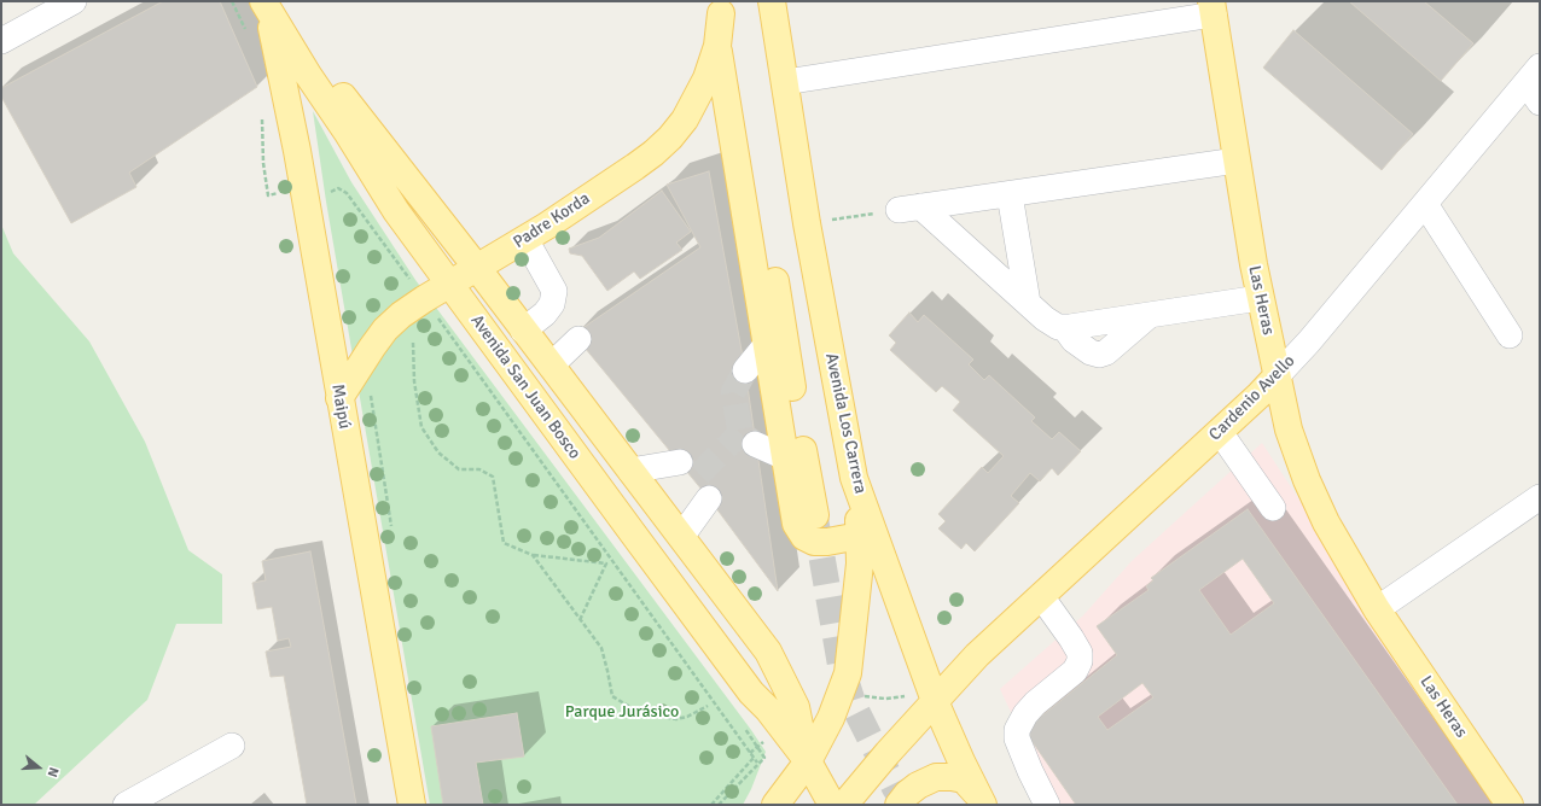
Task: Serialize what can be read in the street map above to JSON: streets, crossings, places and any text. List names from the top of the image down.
{
  "streets": {
    "main road": [
      "Padre Korda",
      "Las Heras",
      "Avenida San Juan Bosco",
      "Cardenio Avello",
      "Maipú",
      "Avenida Los Carrera"
    ]
  },
  "crossings": [
    ["Padre Korda", "Avenida San Juan Bosco"],
    ["Padre Korda", "Maipú"],
    ["Las Heras", "Cardenio Avello"],
    ["Avenida San Juan Bosco", "Maipú"],
    ["Cardenio Avello", "Avenida Los Carrera"]
  ],
  "parks": ["Parque Jurásico"],
  "north": "right"
}
